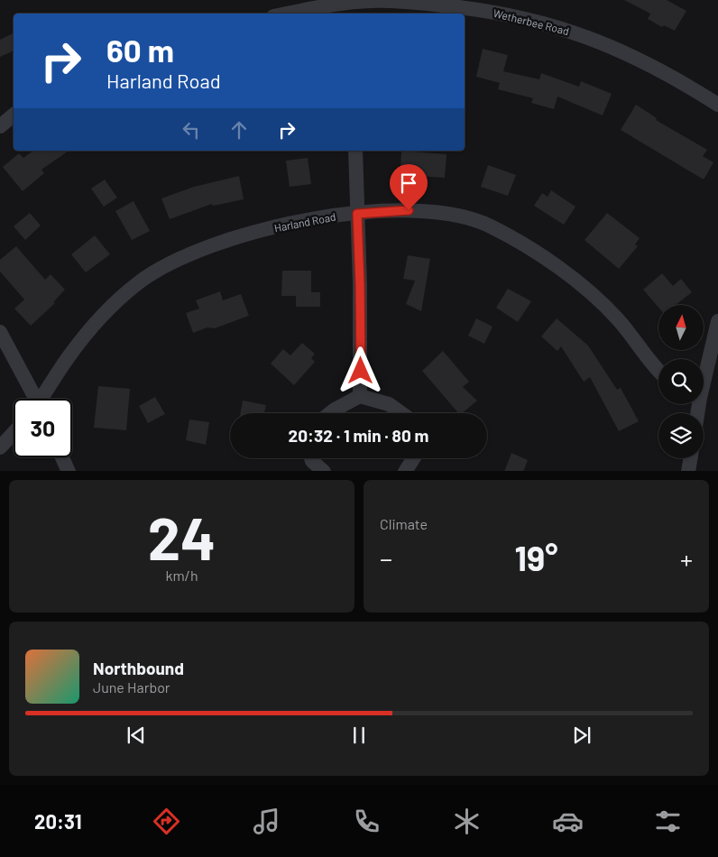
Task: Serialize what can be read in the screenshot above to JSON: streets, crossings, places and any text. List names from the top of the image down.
{
  "streets": {
    "street": ["Wetherbee Road", "Harland Road"]
  },
  "north": "top",
  "page": {
    "turn": ["60 m", "Harland Road"],
    "limit": "30",
    "trip": "20:32 · 1 min · 80 m",
    "tile": [
      ["24", "km/h"],
      "Climate"
    ],
    "heat": ["−", "19°", "+"],
    "song": ["Northbound", "June Harbor"],
    "tabs": "20:31"
  }
}
